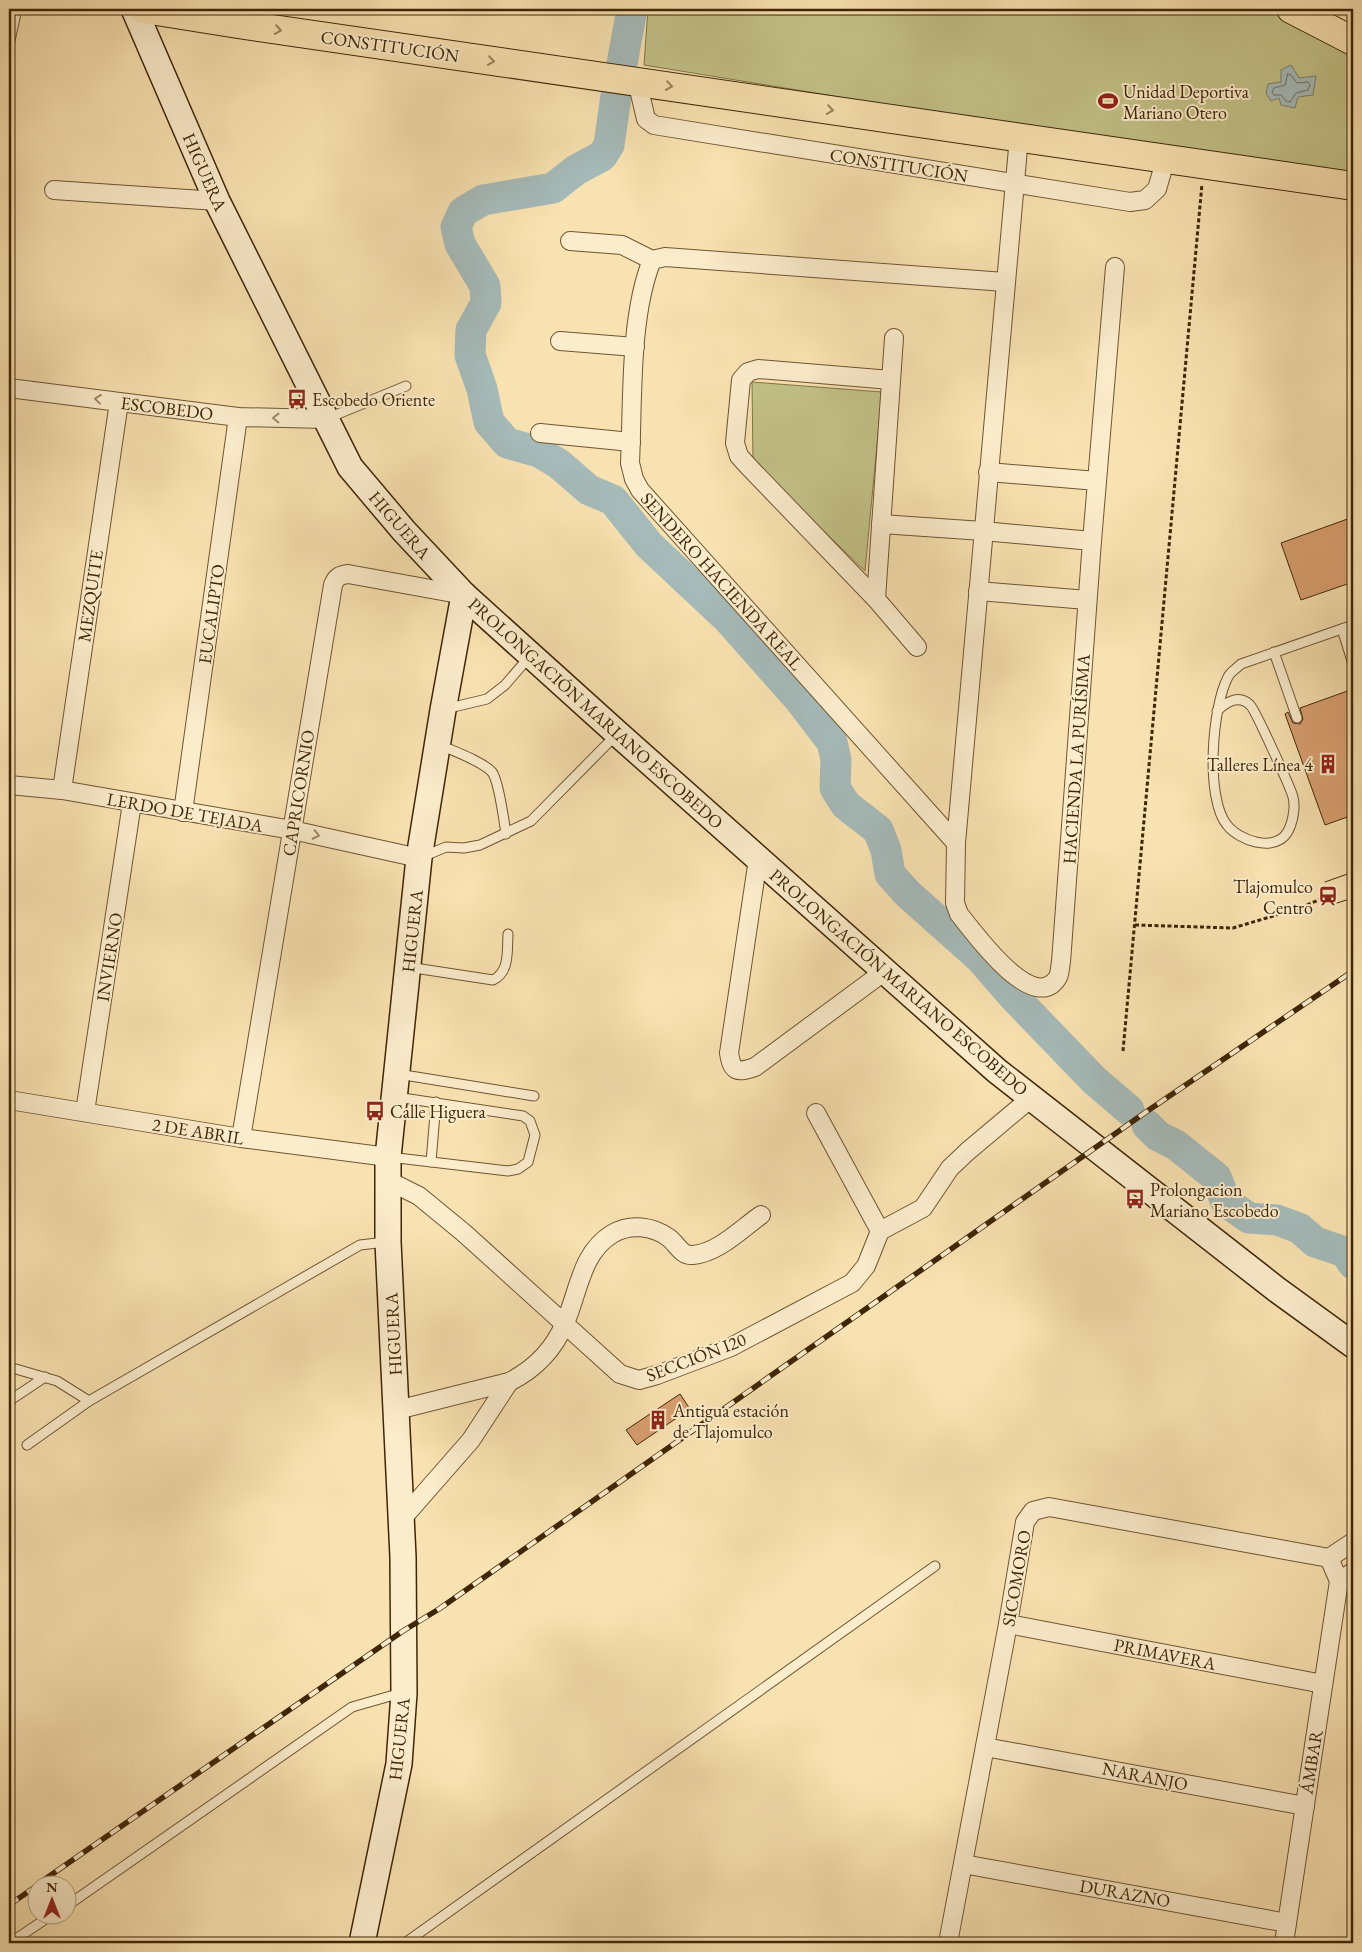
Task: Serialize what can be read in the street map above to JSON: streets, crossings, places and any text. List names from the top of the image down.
{
  "streets": {
    "main road": ["CONSTITUCIÓN", "HIGUERA", "PROLONGACIÓN MARIANO ESCOBEDO"],
    "street": [
      "ESCOBEDO",
      "SENDERO HACIENDA REAL",
      "MEZQUITE",
      "EUCALIPTO",
      "HACIENDA LA PURÍSIMA",
      "CAPRICORNIO",
      "LERDO DE TEJADA",
      "INVIERNO",
      "2 DE ABRIL",
      "SECCIÓN I20",
      "SICOMORO",
      "PRIMAVERA",
      "ÁMBAR",
      "NARANJO",
      "DURAZNO"
    ]
  },
  "crossings": [
    ["HIGUERA", "ESCOBEDO"],
    ["HIGUERA", "PROLONGACIÓN MARIANO ESCOBEDO"],
    ["HIGUERA", "CAPRICORNIO"],
    ["HIGUERA", "LERDO DE TEJADA"],
    ["HIGUERA", "2 DE ABRIL"],
    ["HIGUERA", "SECCIÓN I20"],
    ["ESCOBEDO", "MEZQUITE"],
    ["ESCOBEDO", "EUCALIPTO"],
    ["SENDERO HACIENDA REAL", "HACIENDA LA PURÍSIMA"],
    ["MEZQUITE", "LERDO DE TEJADA"],
    ["EUCALIPTO", "LERDO DE TEJADA"],
    ["PROLONGACIÓN MARIANO ESCOBEDO", "CAPRICORNIO"],
    ["CAPRICORNIO", "LERDO DE TEJADA"],
    ["CAPRICORNIO", "2 DE ABRIL"],
    ["LERDO DE TEJADA", "INVIERNO"],
    ["INVIERNO", "2 DE ABRIL"],
    ["2 DE ABRIL", "SECCIÓN I20"],
    ["SICOMORO", "PRIMAVERA"],
    ["SICOMORO", "ÁMBAR"],
    ["SICOMORO", "NARANJO"],
    ["SICOMORO", "DURAZNO"],
    ["PRIMAVERA", "ÁMBAR"],
    ["ÁMBAR", "NARANJO"],
    ["ÁMBAR", "DURAZNO"]
  ],
  "one_way": ["CONSTITUCIÓN", "ESCOBEDO"],
  "places": {
    "sports": ["Unidad Deportiva Mariano Otero"],
    "bus stop": ["Escobedo Oriente", "Calle Higuera", "Prolongacion Mariano Escobedo"],
    "building": ["Talleres Línea 4", "Antigua estación de Tlajomulco"],
    "station": ["Tlajomulco Centro"]
  },
  "north": "top"
}
